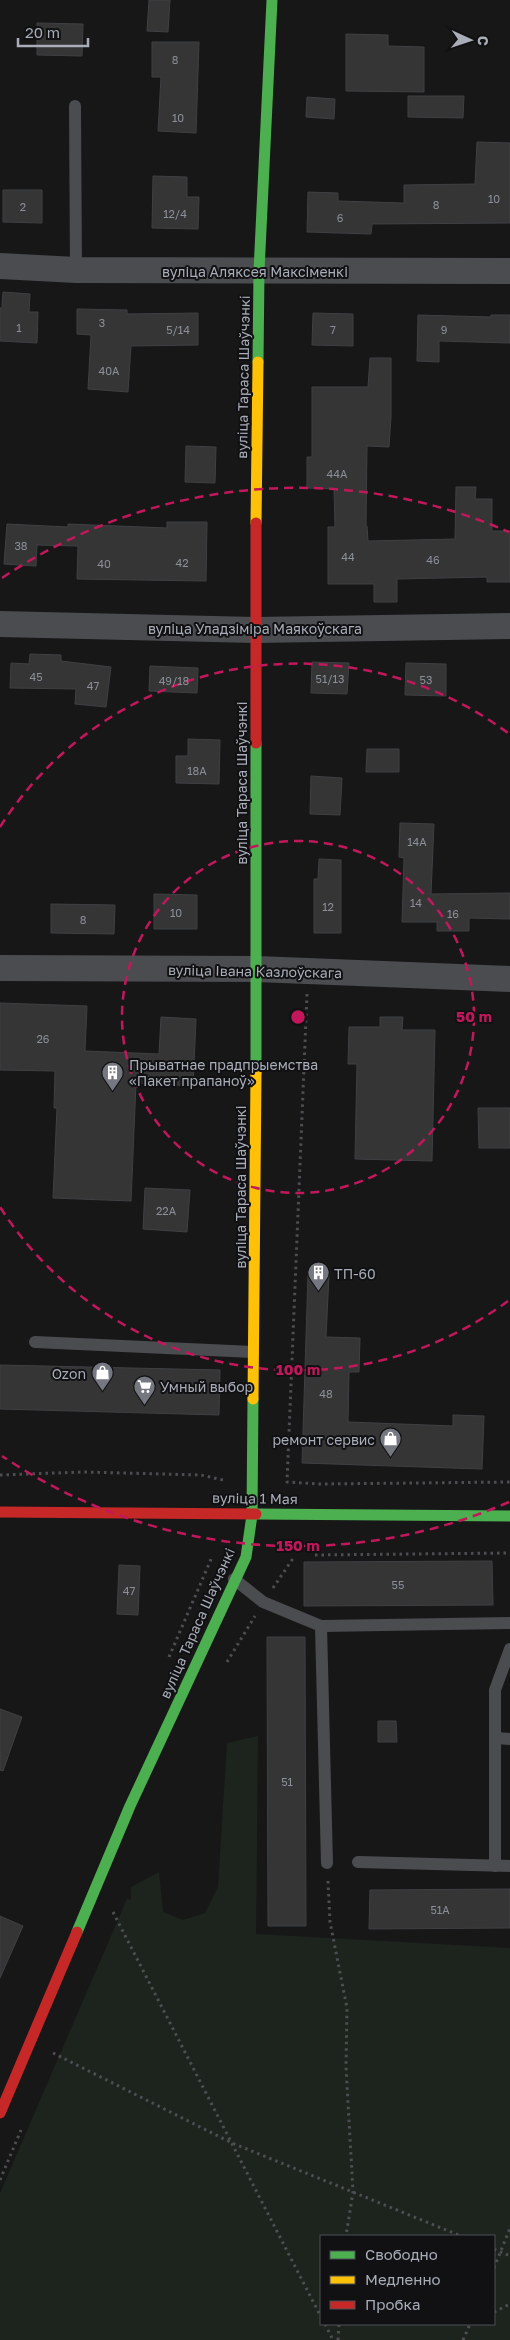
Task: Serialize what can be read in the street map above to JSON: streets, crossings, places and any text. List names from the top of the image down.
{
  "streets": {
    "street": [
      "вуліца Аляксея Максіменкі",
      "вуліца Тараса Шаўчэнкі",
      "вуліца Уладзіміра Маякоўскага",
      "вуліца Івана Казлоўскага",
      "вуліца 1 Мая"
    ]
  },
  "crossings": [
    ["вуліца Аляксея Максіменкі", "вуліца Тараса Шаўчэнкі"],
    ["вуліца Тараса Шаўчэнкі", "вуліца Уладзіміра Маякоўскага"],
    ["вуліца Тараса Шаўчэнкі", "вуліца Івана Казлоўскага"],
    ["вуліца Тараса Шаўчэнкі", "вуліца 1 Мая"]
  ],
  "places": {
    "building": ["Прыватнае прадпрыемства «Пакет прапаноў»", "ТП-60"],
    "shop": ["Ozon", "ремонт сервис"],
    "supermarket": ["Умный выбор"]
  },
  "house_numbers": [
    "8",
    "10",
    "10",
    "8",
    "2",
    "12/4",
    "6",
    "3",
    "1",
    "5/14",
    "7",
    "9",
    "40А",
    "44А",
    "38",
    "44",
    "46",
    "42",
    "40",
    "45",
    "51/13",
    "53",
    "49/18",
    "47",
    "18А",
    "14А",
    "14",
    "12",
    "10",
    "16",
    "8",
    "26",
    "22А",
    "48",
    "55",
    "47",
    "51",
    "51А"
  ],
  "legend": ["Свободно", "Медленно", "Пробка"],
  "scale_bar": "20 m",
  "north": "right",
  "rings": ["50 m", "100 m", "150 m"]
}
